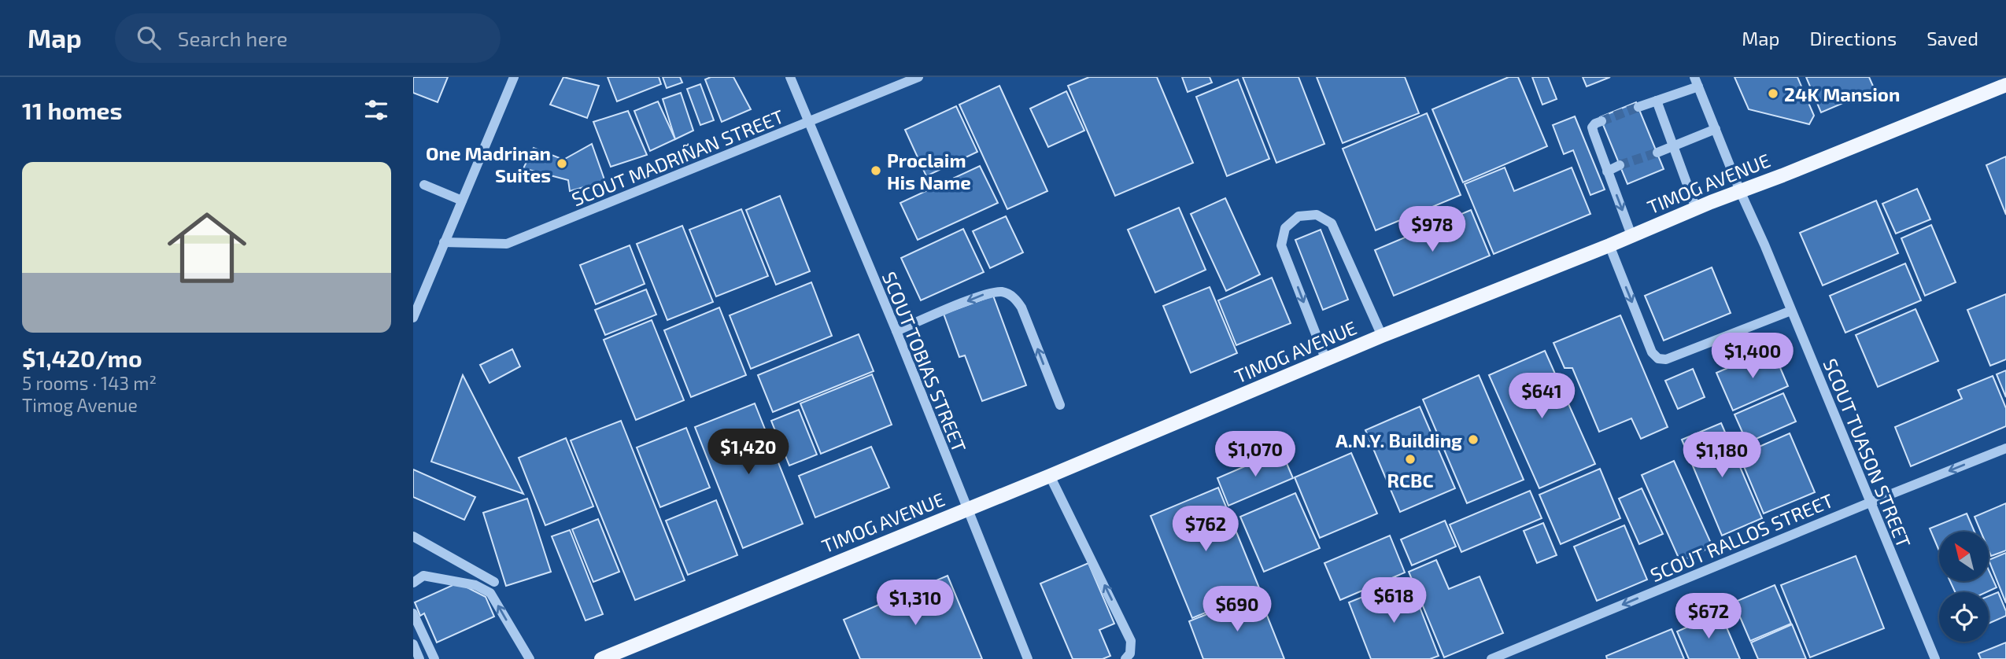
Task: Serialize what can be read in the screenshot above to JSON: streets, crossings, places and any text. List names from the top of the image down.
{
  "streets": {
    "main road": ["TIMOG AVENUE"],
    "street": [
      "SCOUT MADRIÑAN STREET",
      "SCOUT TOBIAS STREET",
      "SCOUT TUASON STREET",
      "SCOUT RALLOS STREET"
    ]
  },
  "crossings": [
    ["SCOUT MADRIÑAN STREET", "SCOUT TOBIAS STREET"],
    ["TIMOG AVENUE", "SCOUT TOBIAS STREET"],
    ["TIMOG AVENUE", "SCOUT TUASON STREET"],
    ["SCOUT TUASON STREET", "SCOUT RALLOS STREET"]
  ],
  "one_way": ["SCOUT RALLOS STREET"],
  "places": [
    "24K Mansion",
    "One Madrinan Suites",
    "Proclaim His Name",
    "A.N.Y. Building",
    "RCBC"
  ],
  "north": "top left",
  "page": {
    "header": "Map",
    "search": "Search here",
    "nav": ["Map", "Directions", "Saved"],
    "heading": "11 homes",
    "list": [
      {
        "name": "$1,420/mo",
        "note": "5 rooms · 143 m² · Timog Avenue"
      }
    ],
    "price": [
      "$978",
      "$1,400",
      "$641",
      "$1,420",
      "$1,070",
      "$1,180",
      "$762",
      "$618",
      "$1,310",
      "$690",
      "$672"
    ]
  }
}
